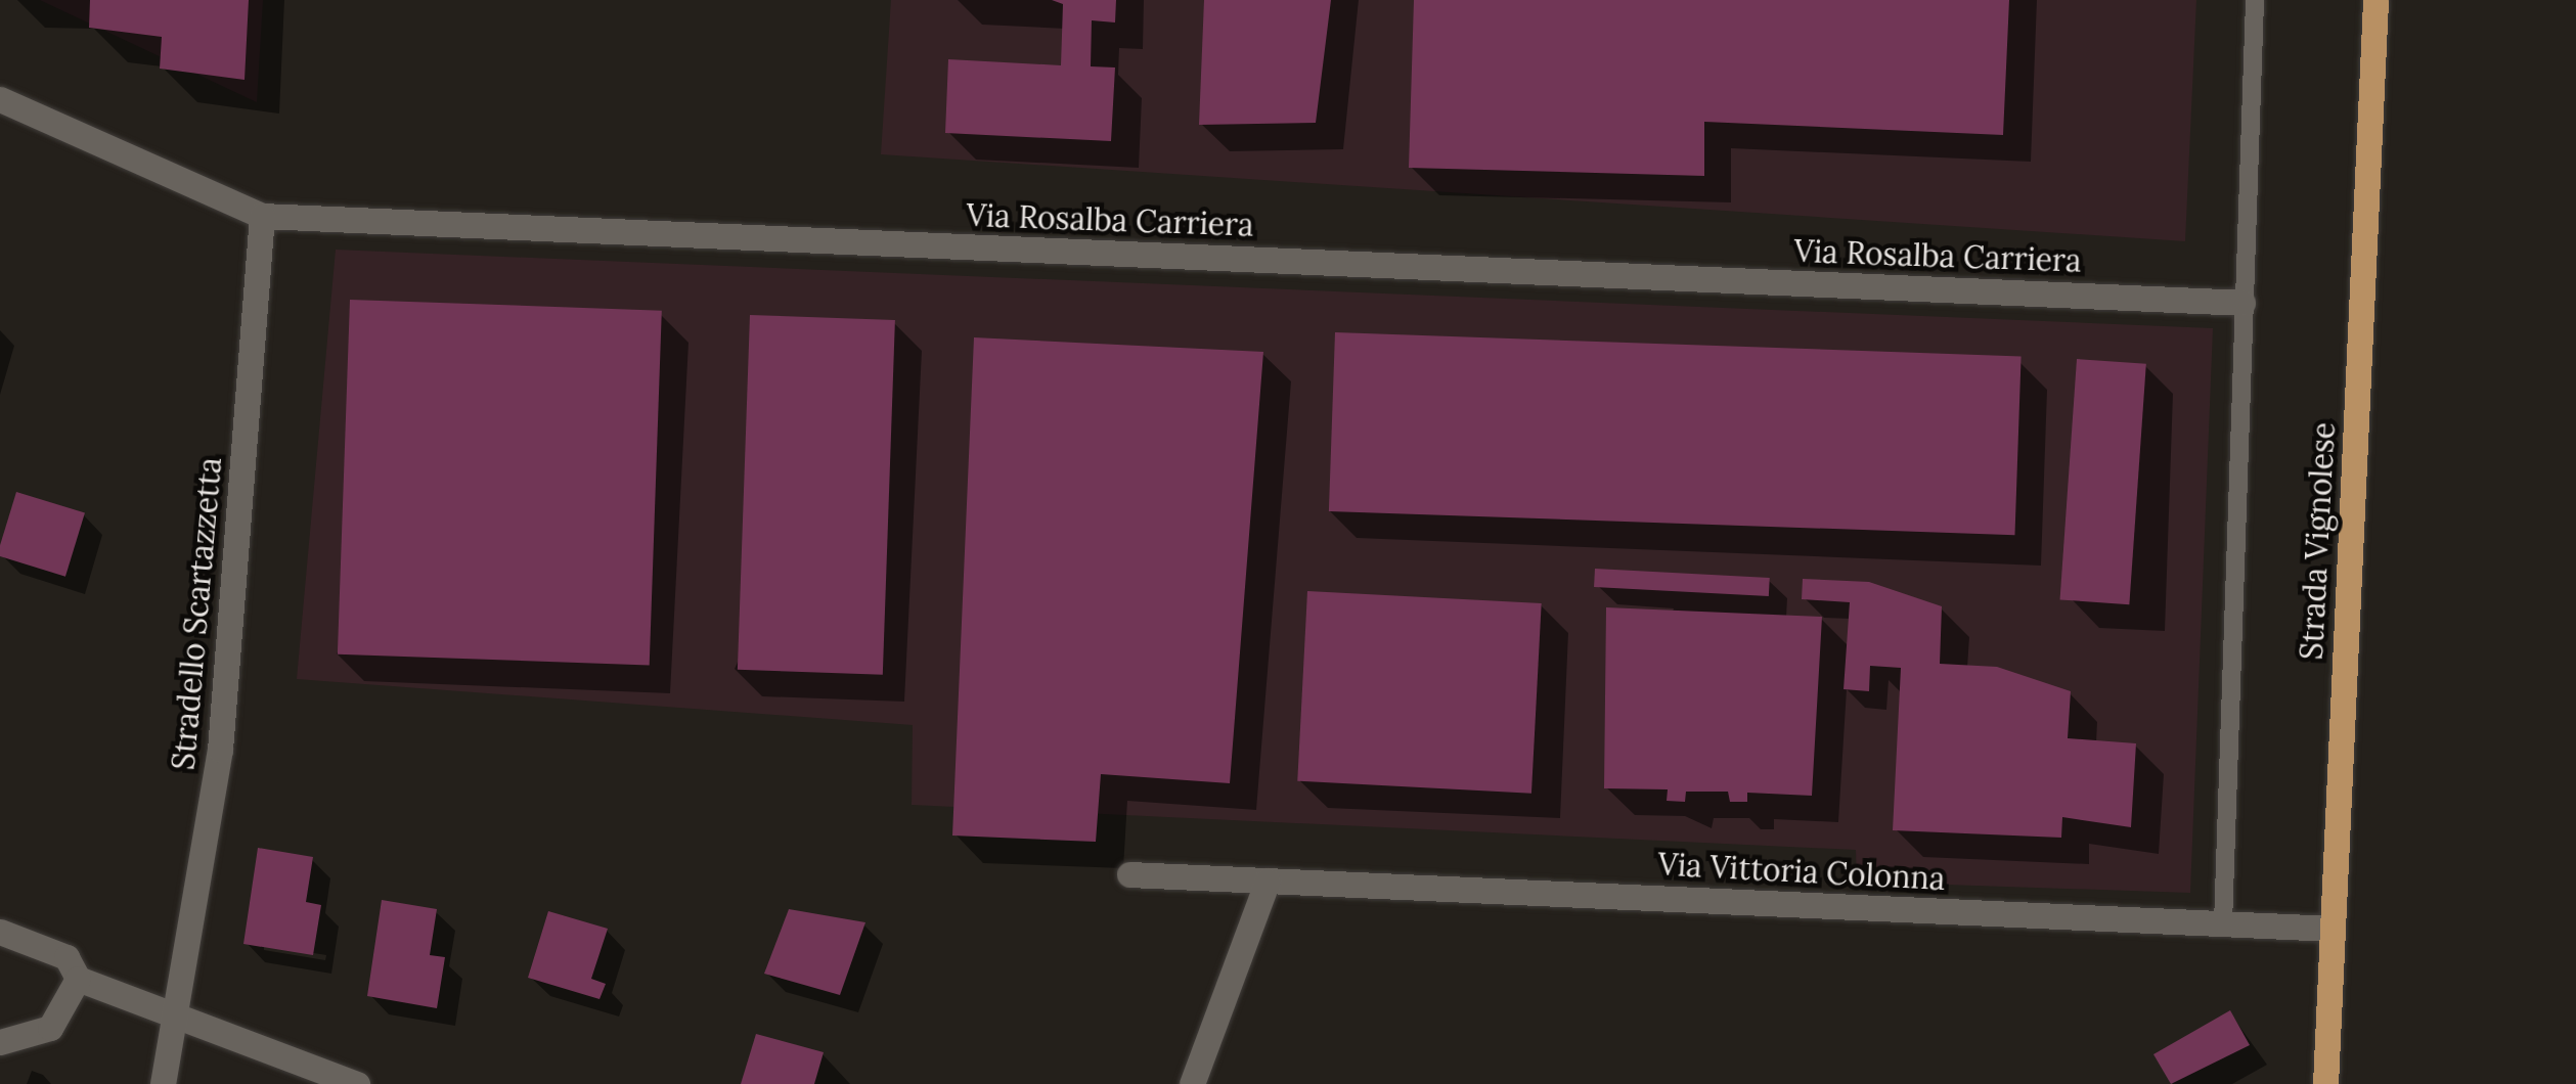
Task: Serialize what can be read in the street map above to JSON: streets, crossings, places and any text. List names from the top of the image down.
{
  "streets": {
    "main road": ["Strada Vignolese"],
    "street": ["Via Rosalba Carriera", "Stradello Scartazzetta", "Via Vittoria Colonna"]
  },
  "crossings": [
    ["Via Rosalba Carriera", "Stradello Scartazzetta"],
    ["Strada Vignolese", "Via Vittoria Colonna"]
  ]
}
